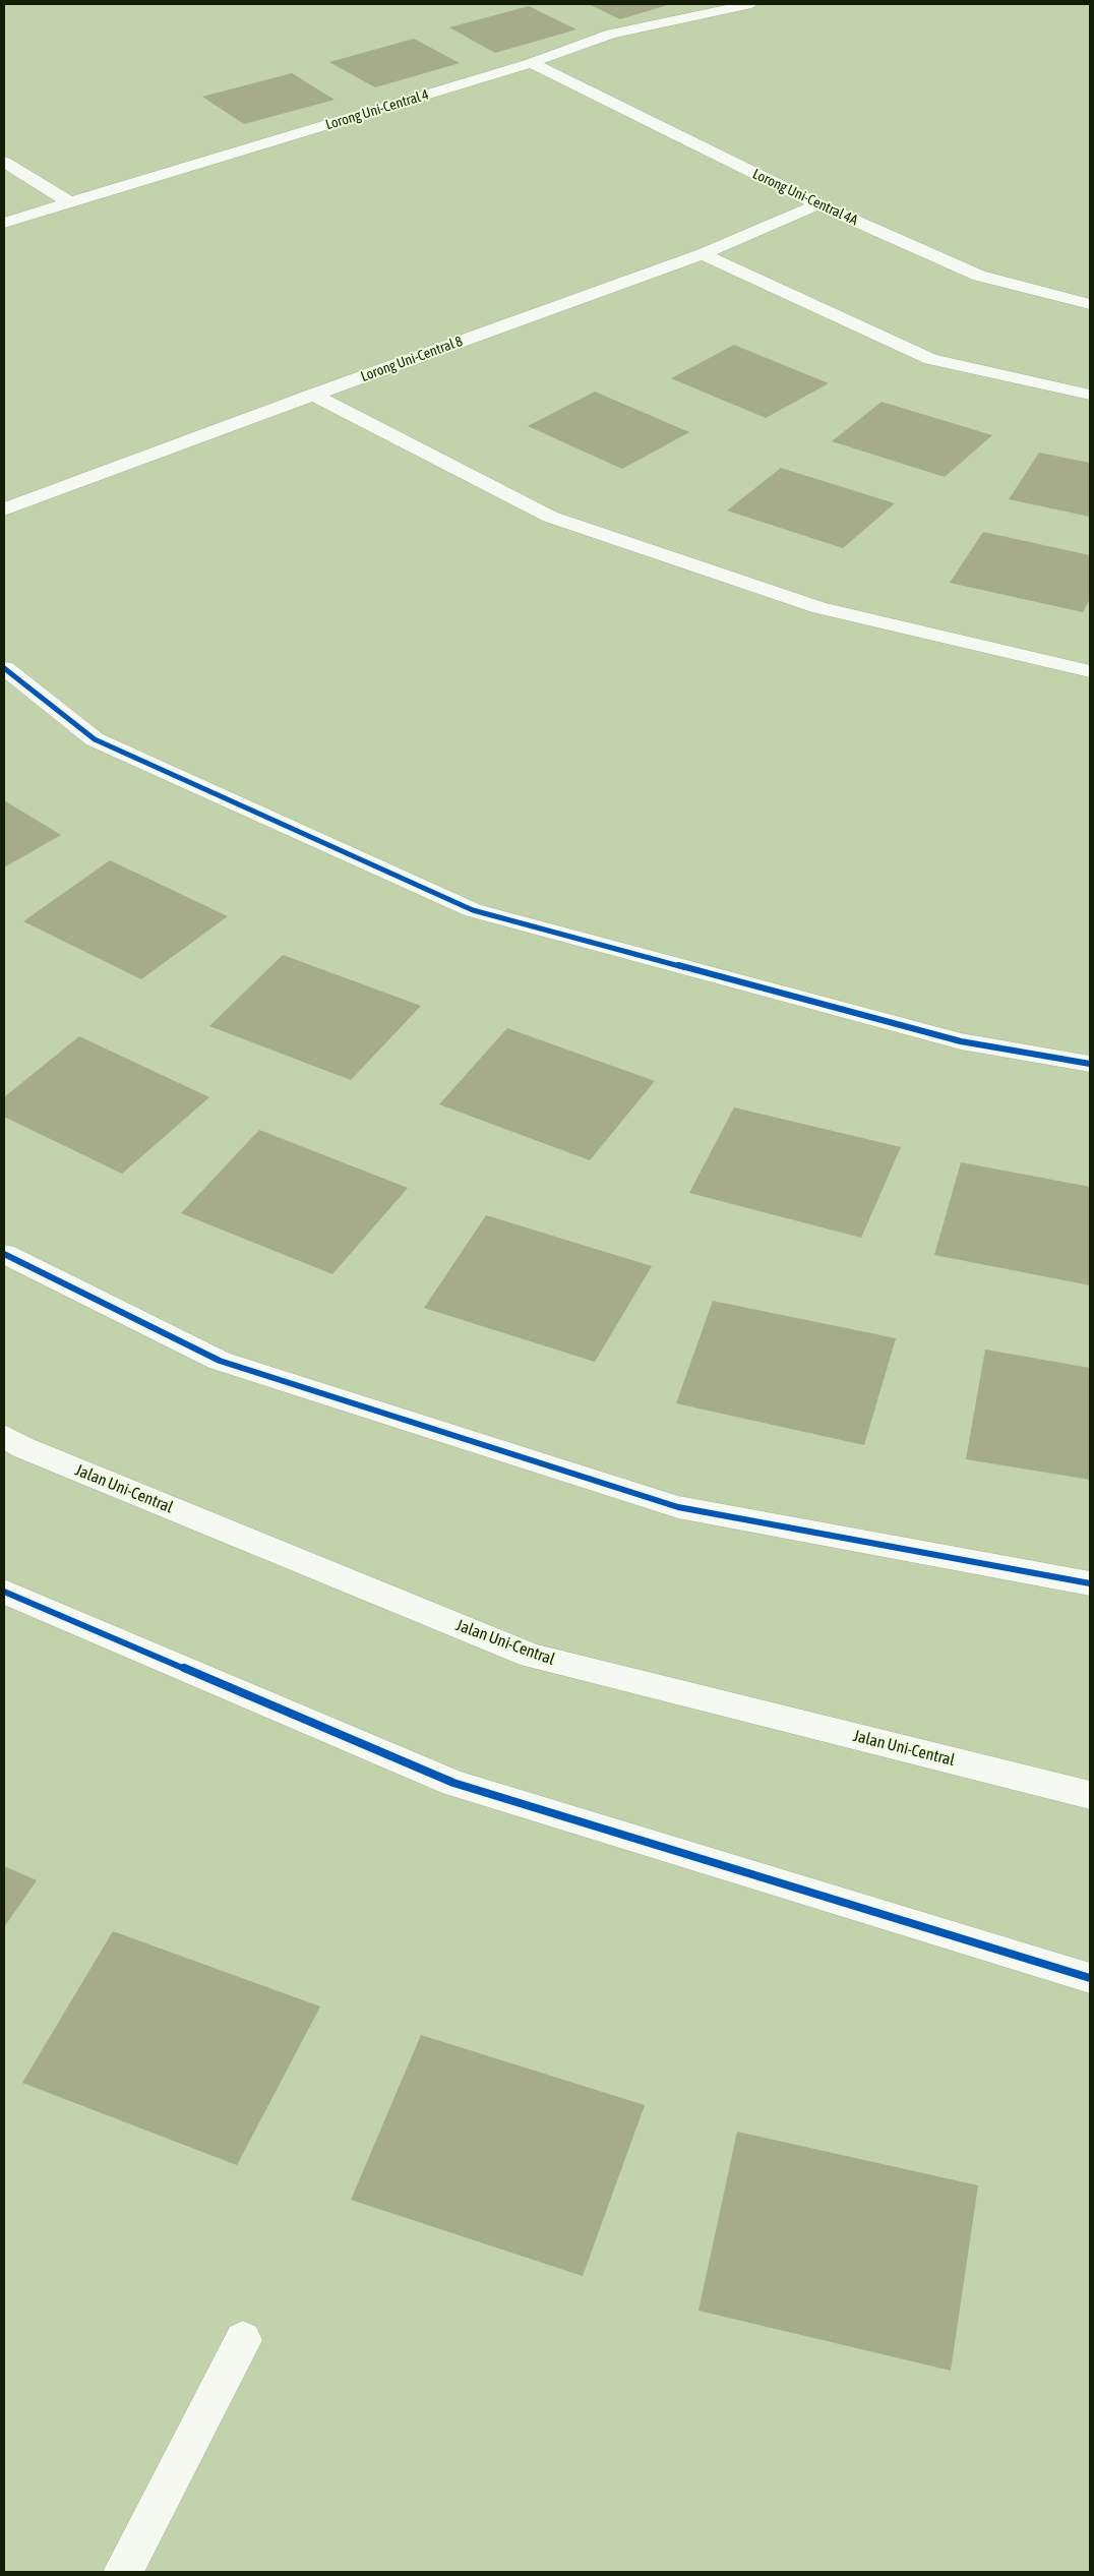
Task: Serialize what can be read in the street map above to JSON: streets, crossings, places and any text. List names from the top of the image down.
{
  "streets": {
    "street": [
      "Lorong Uni-Central 4",
      "Lorong Uni-Central 4A",
      "Lorong Uni-Central 8",
      "Jalan Uni-Central"
    ]
  },
  "crossings": [
    ["Lorong Uni-Central 4", "Lorong Uni-Central 4A"],
    ["Lorong Uni-Central 4A", "Lorong Uni-Central 8"]
  ]
}
